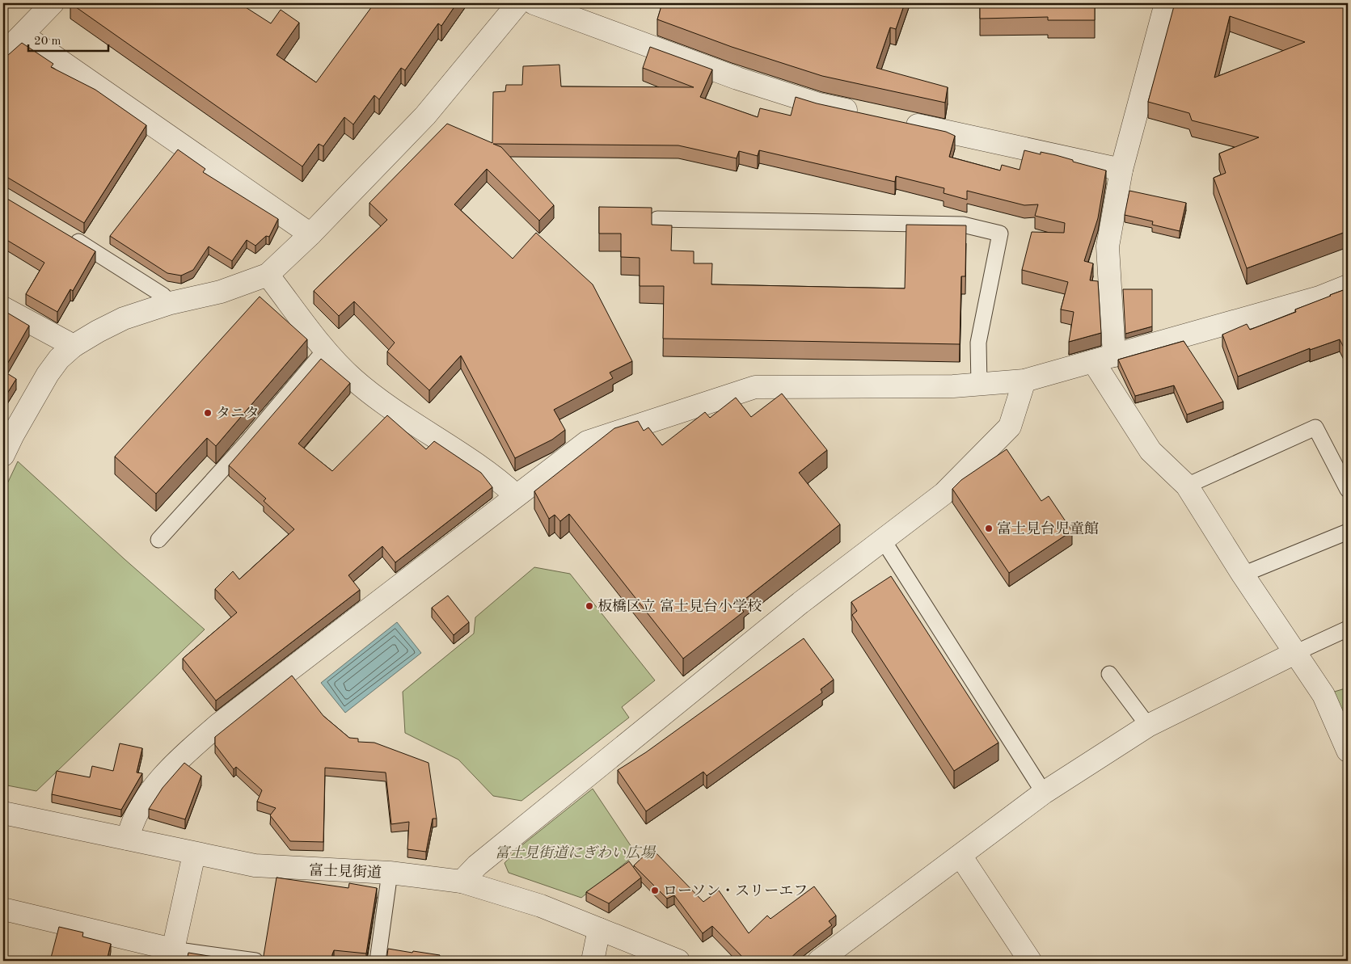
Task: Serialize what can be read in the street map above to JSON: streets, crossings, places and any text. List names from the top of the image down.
{
  "streets": {
    "street": ["富士見街道"]
  },
  "parks": ["富士見街道にぎわい広場"],
  "places": [
    "タニタ",
    "富士見台児童館",
    "板橋区立 富士見台小学校",
    "ローソン・スリーエフ"
  ],
  "scale_bar": "20 m"
}
